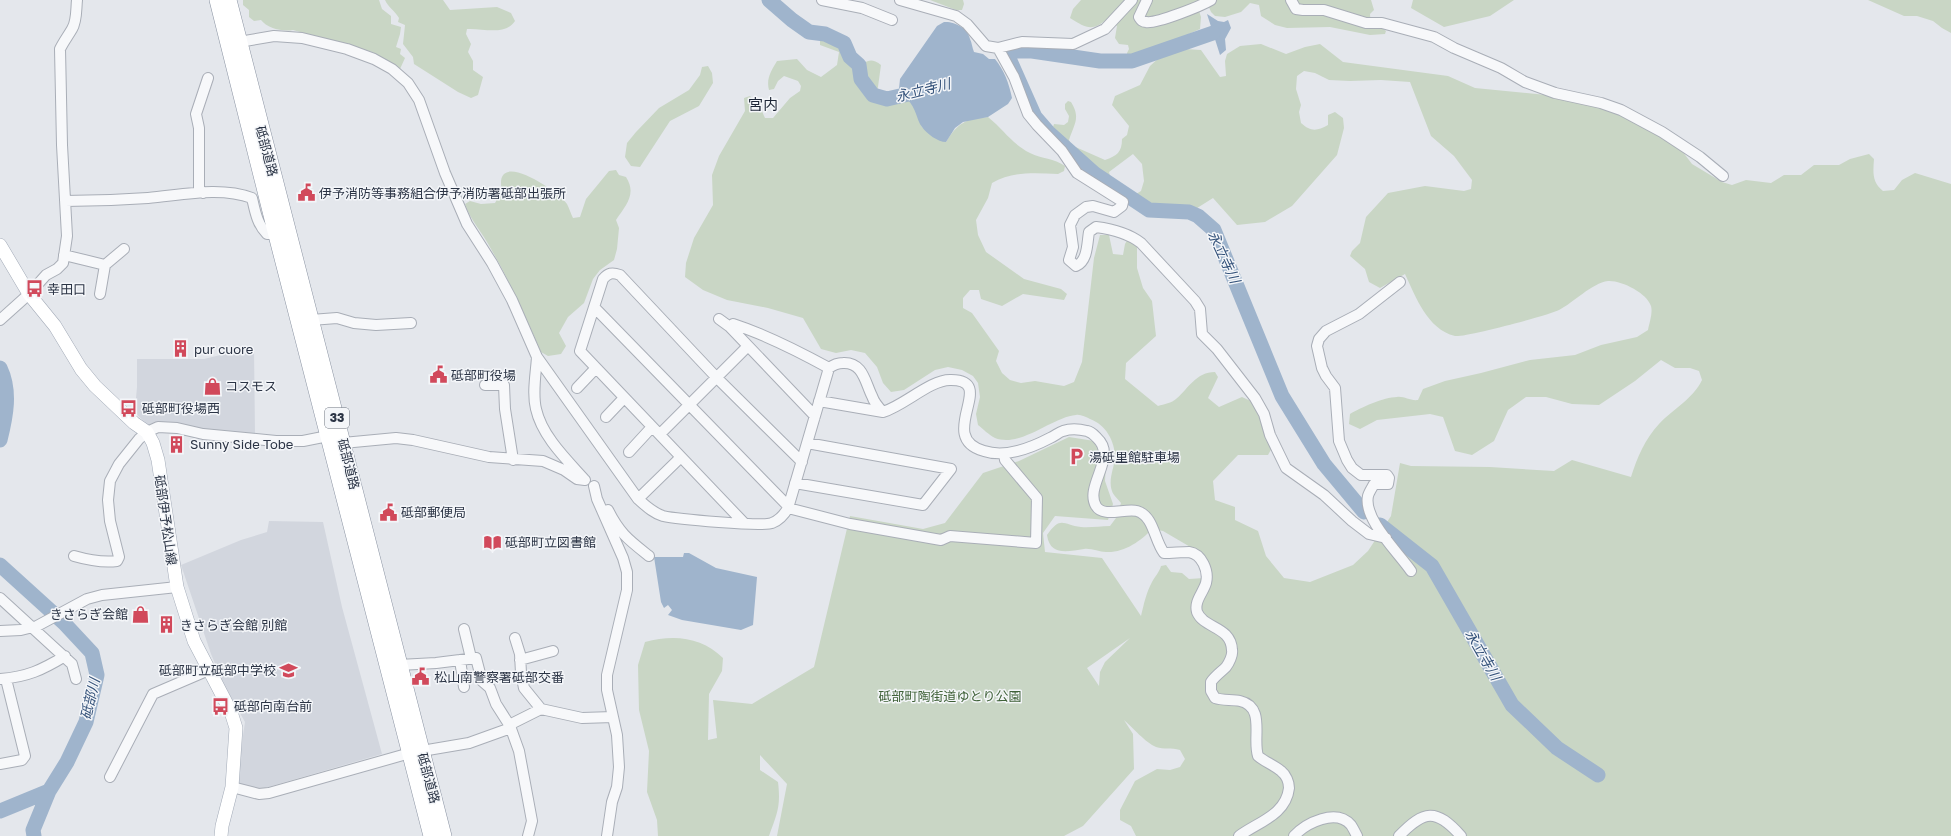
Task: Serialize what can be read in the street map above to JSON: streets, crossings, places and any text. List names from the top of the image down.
{
  "streets": {
    "highway": ["砥部道路", "33"],
    "main road": ["砥部伊予松山線"]
  },
  "districts": ["宮内"],
  "water": ["永立寺川", "砥部川"],
  "parks": ["砥部町陶街道ゆとり公園"],
  "places": {
    "public building": [
      "伊予消防等事務組合伊予消防署砥部出張所",
      "砥部町役場",
      "砥部郵便局",
      "松山南警察署砥部交番"
    ],
    "bus stop": ["幸田口", "砥部町役場西", "砥部向南台前"],
    "building": ["pur cuore", "Sunny Side Tobe", "きさらぎ会館 別館"],
    "shop": ["コスモス", "きさらぎ会館"],
    "parking": ["湯砥里館駐車場"],
    "library": ["砥部町立図書館"],
    "school or university": ["砥部町立砥部中学校"]
  }
}
